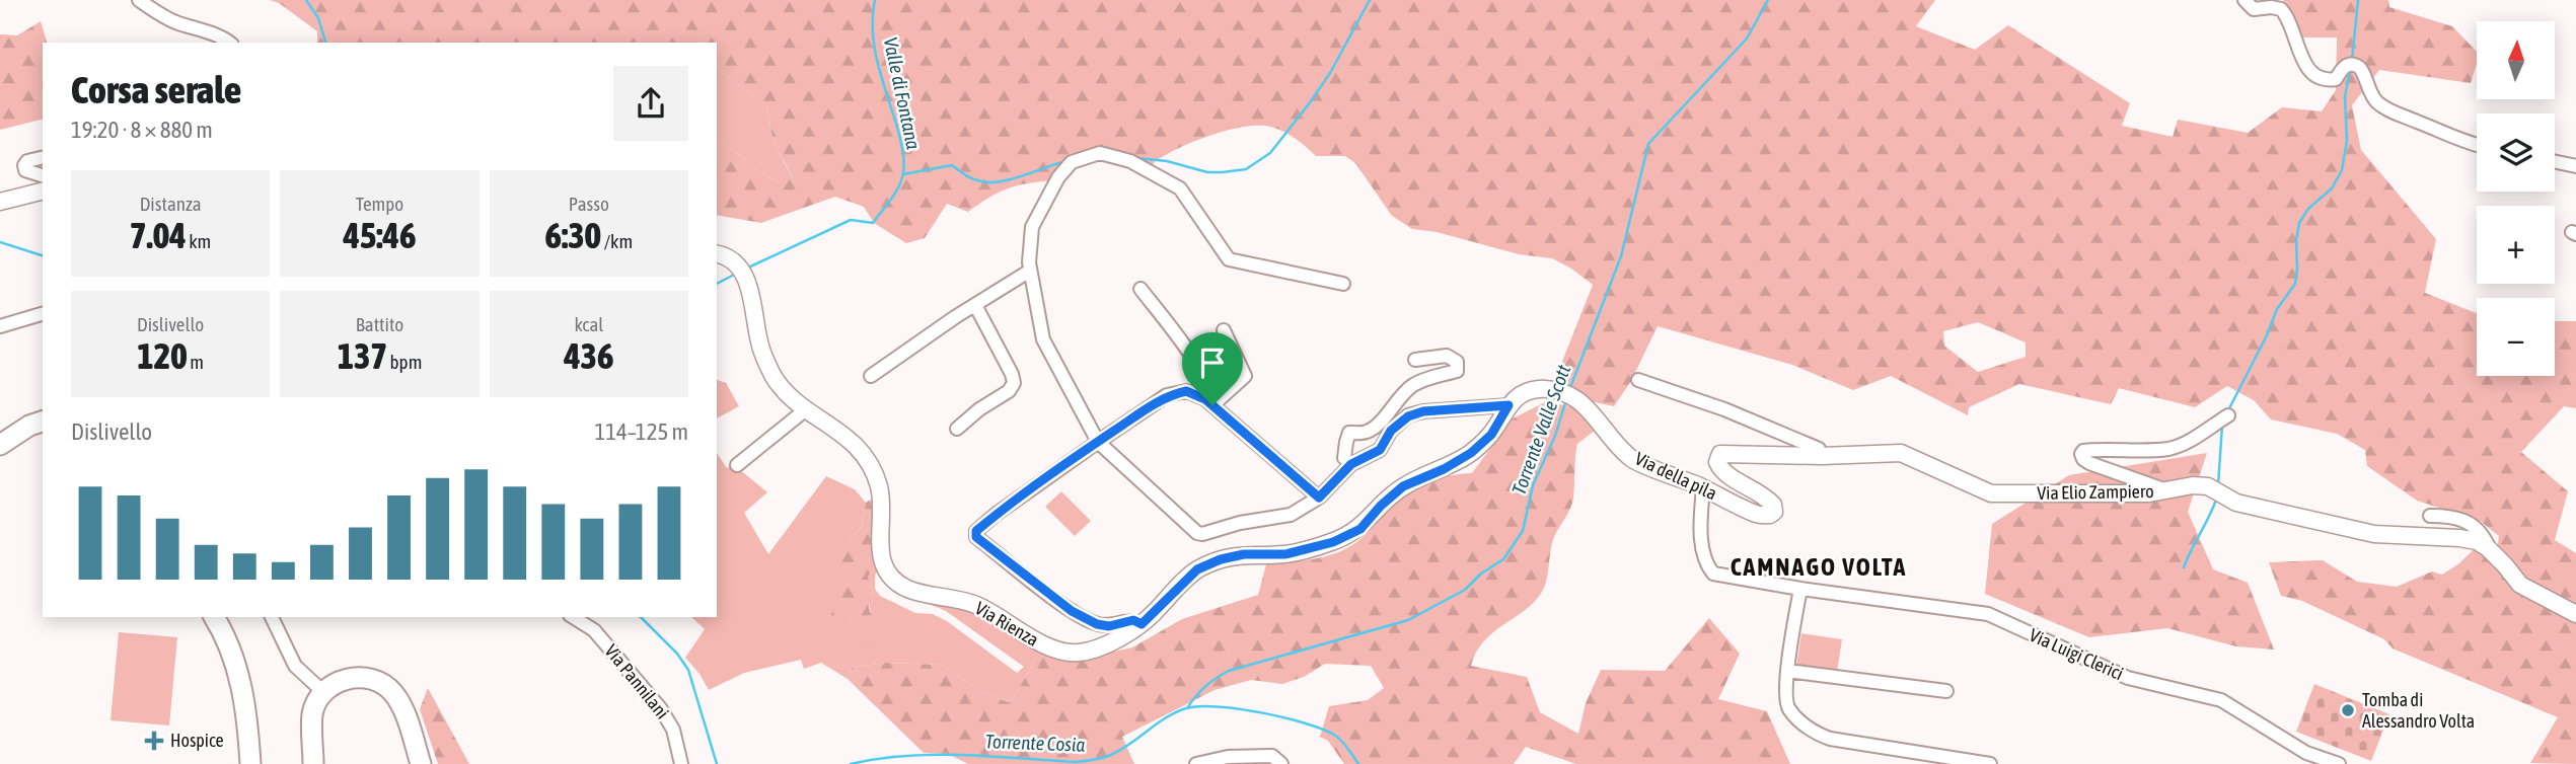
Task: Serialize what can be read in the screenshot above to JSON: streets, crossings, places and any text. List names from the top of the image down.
{
  "streets": {
    "street": [
      "Via della pila",
      "Via Elio Zampiero",
      "Via Rienza",
      "Via Luigi Clerici",
      "Via Pannilani"
    ]
  },
  "crossings": [
    ["Via della pila", "Via Elio Zampiero"],
    ["Via della pila", "Via Rienza"],
    ["Via della pila", "Via Luigi Clerici"]
  ],
  "districts": ["CAMNAGO VOLTA"],
  "water": ["Valle di Fontana", "Torrente Valle Scott", "Torrente Cosia"],
  "places": {
    "other": ["Tomba di Alessandro Volta"],
    "health": ["Hospice"]
  },
  "north": "top",
  "page": {
    "map_buttons": ["+", "−"],
    "heading": ["Corsa serale", "19:20 · 8 × 880 m"],
    "stats": [
      ["Distanza", "7.04 km"],
      ["Tempo", "45:46"],
      ["Passo", "6:30 /km"],
      ["Dislivello", "120 m"],
      ["Battito", "137 bpm"],
      ["kcal", "436"]
    ],
    "chart": ["Dislivello", "114–125 m"]
  }
}
